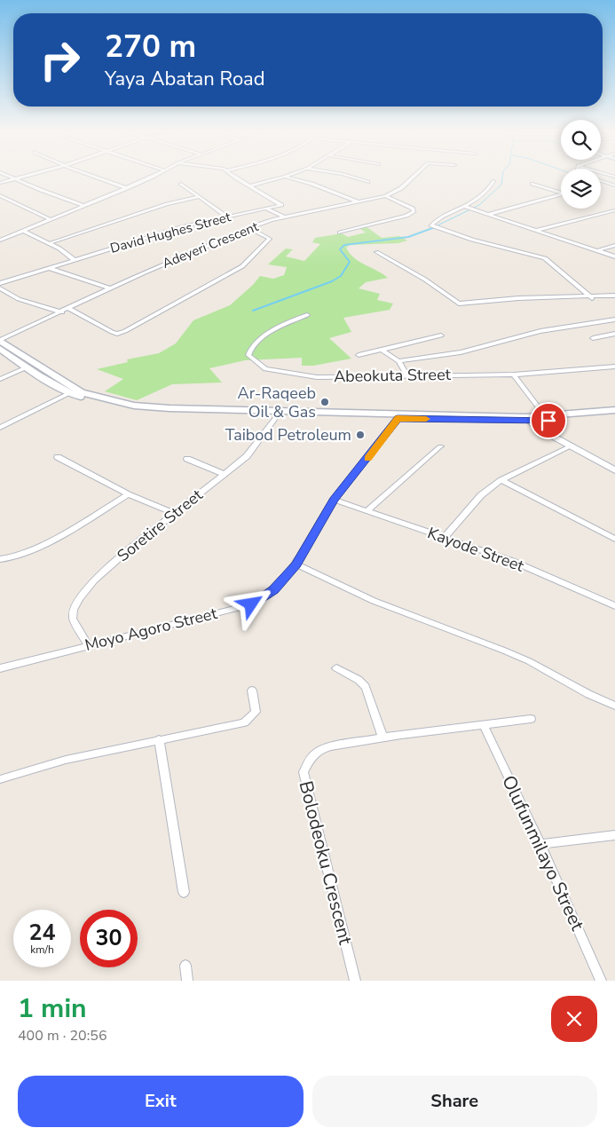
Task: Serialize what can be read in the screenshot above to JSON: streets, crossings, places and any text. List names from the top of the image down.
{
  "streets": {
    "street": [
      "David Hughes Street",
      "Adeyeri Crescent",
      "Abeokuta Street",
      "Soretire Street",
      "Kayode Street",
      "Moyo Agoro Street",
      "Olufunmilayo Street",
      "Bolodeoku Crescent"
    ]
  },
  "crossings": [
    ["Soretire Street", "Moyo Agoro Street"],
    ["Kayode Street", "Moyo Agoro Street"],
    ["Olufunmilayo Street", "Bolodeoku Crescent"]
  ],
  "places": ["Ar-Raqeeb Oil & Gas", "Taibod Petroleum"],
  "page": {
    "turn": ["270 m", "Yaya Abatan Road"],
    "speed": "24 km/h",
    "limit": "30",
    "heading": ["1 min", "400 m · 20:56"],
    "buttons": ["Exit", "Share"]
  }
}
